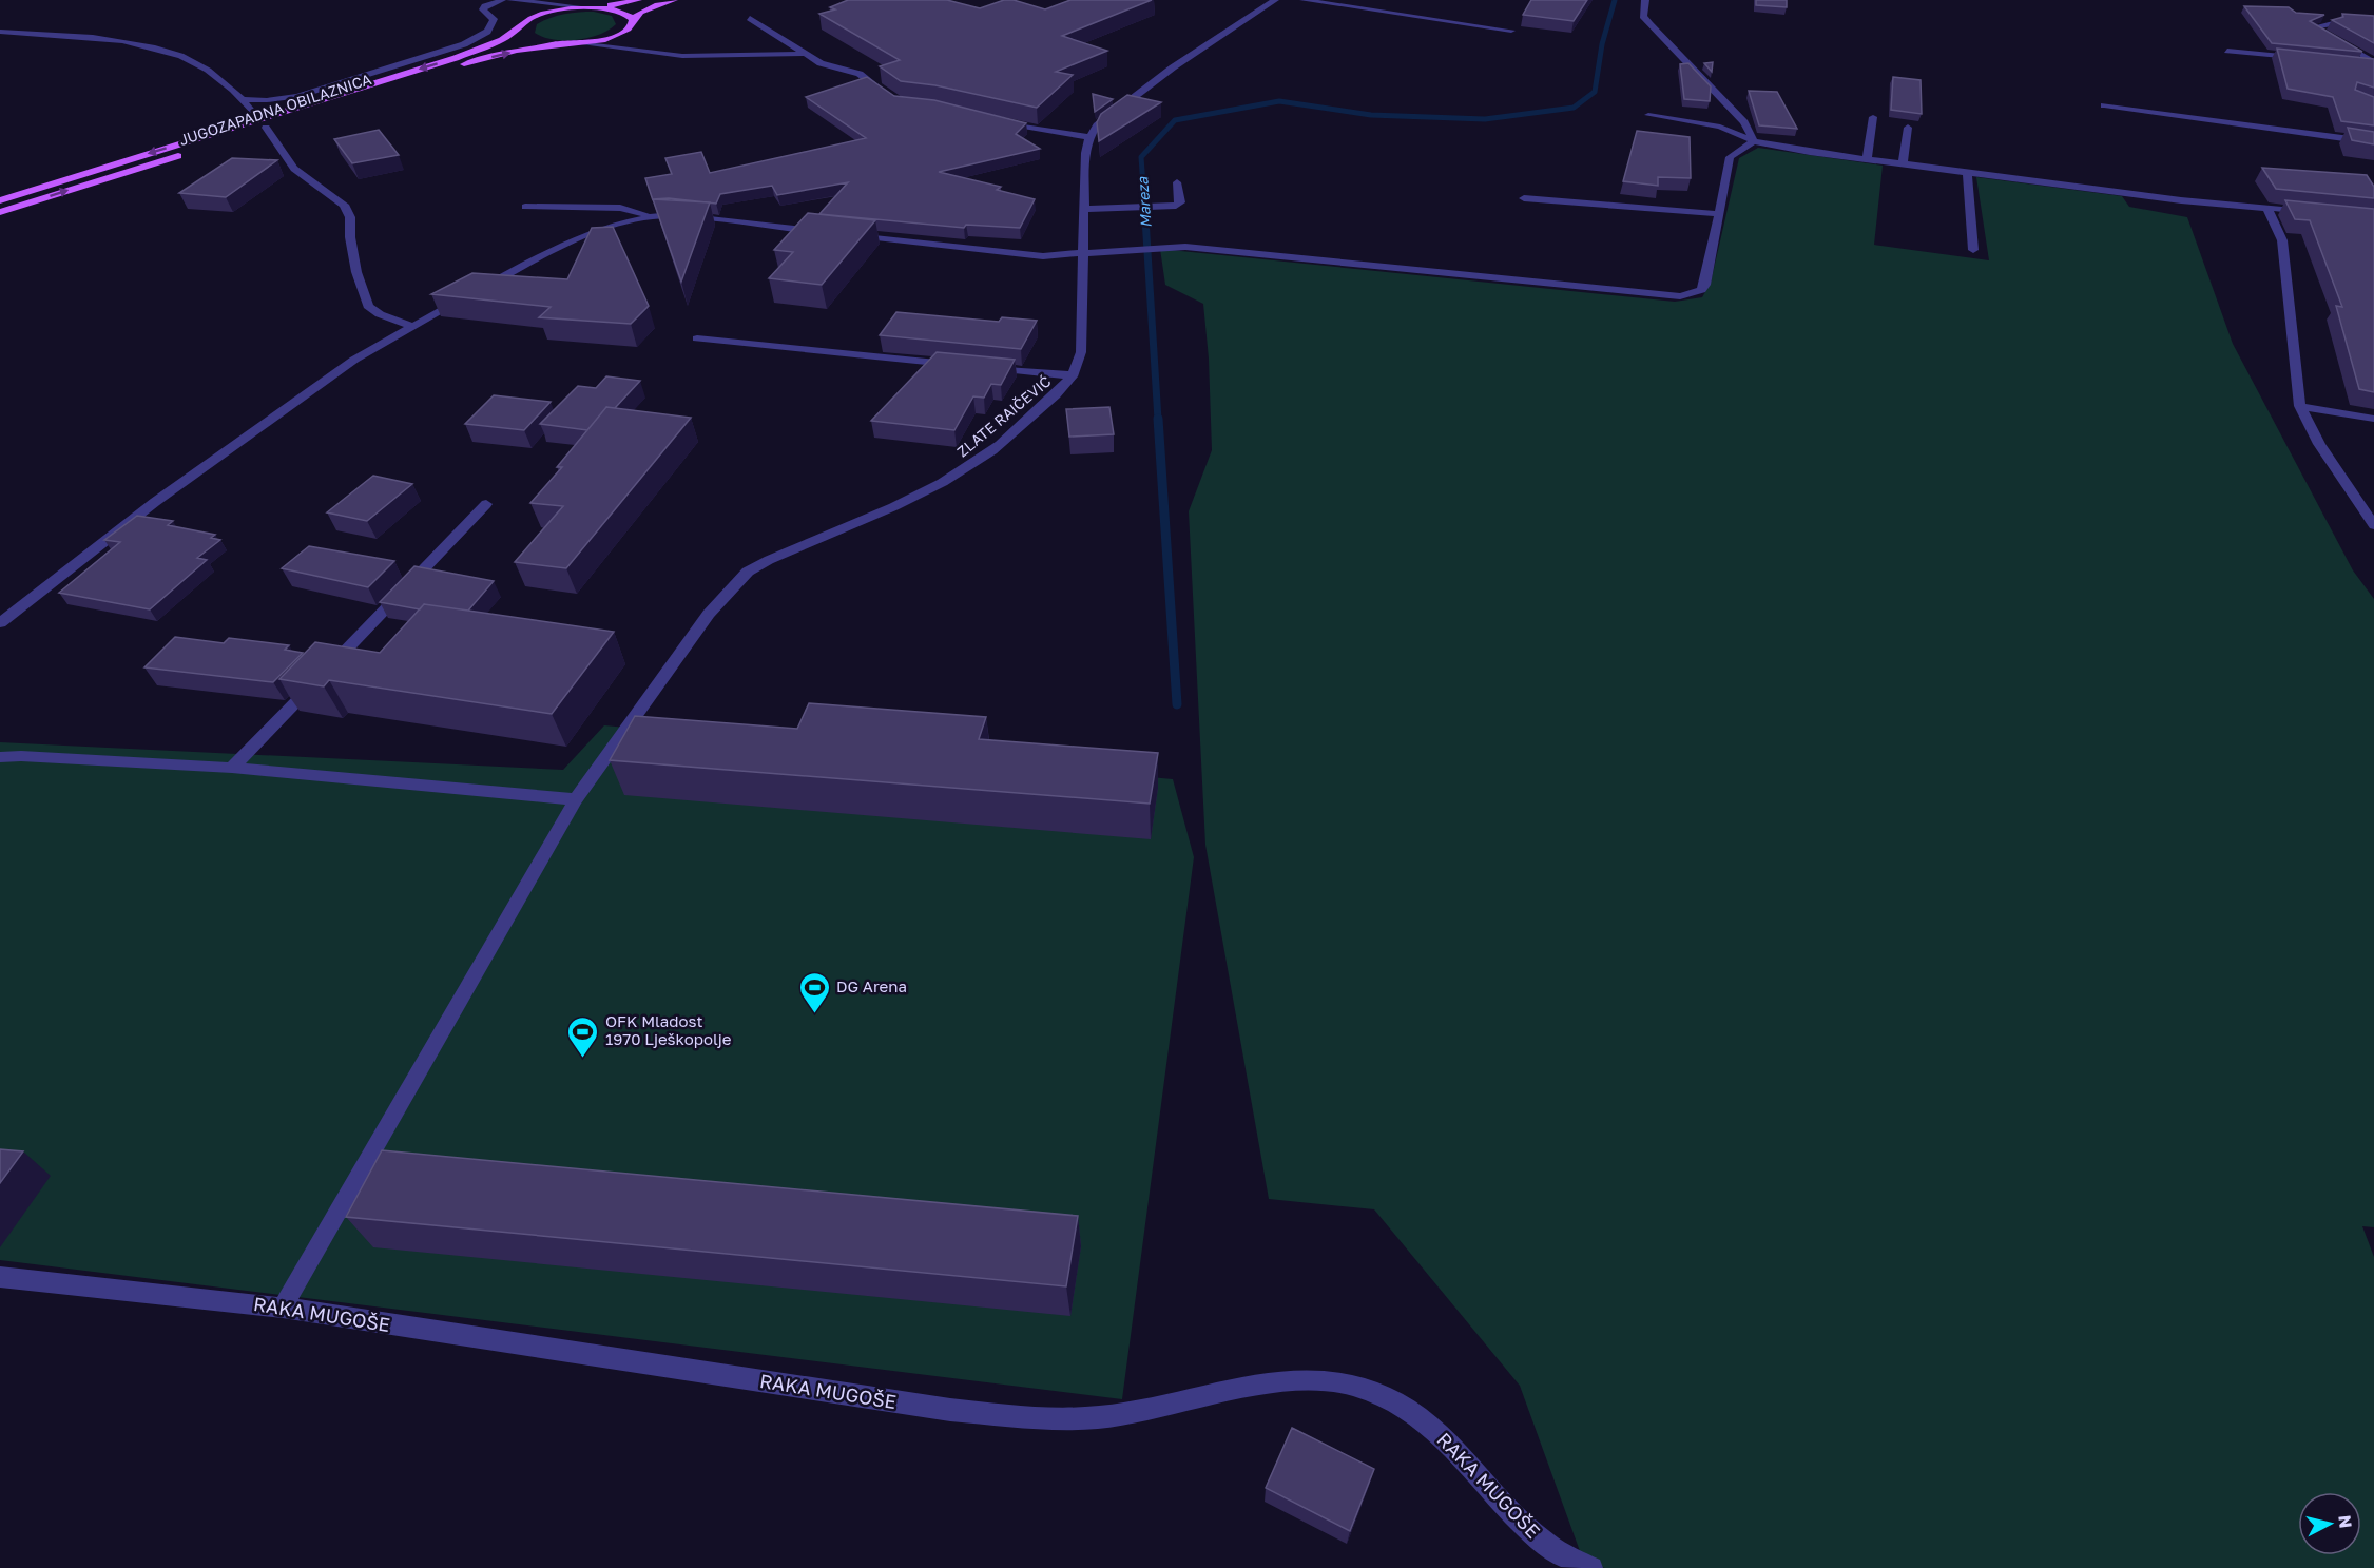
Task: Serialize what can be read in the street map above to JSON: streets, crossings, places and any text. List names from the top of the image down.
{
  "streets": {
    "main road": ["JUGOZAPADNA OBILAZNICA"],
    "street": ["ZLATE RAIČEVIĆ", "RAKA MUGOŠE"]
  },
  "crossings": [
    ["ZLATE RAIČEVIĆ", "RAKA MUGOŠE"]
  ],
  "water": ["Mareza"],
  "places": {
    "sports": ["DG Arena", "OFK Mladost 1970 Lješkopolje"]
  },
  "north": "right"
}
